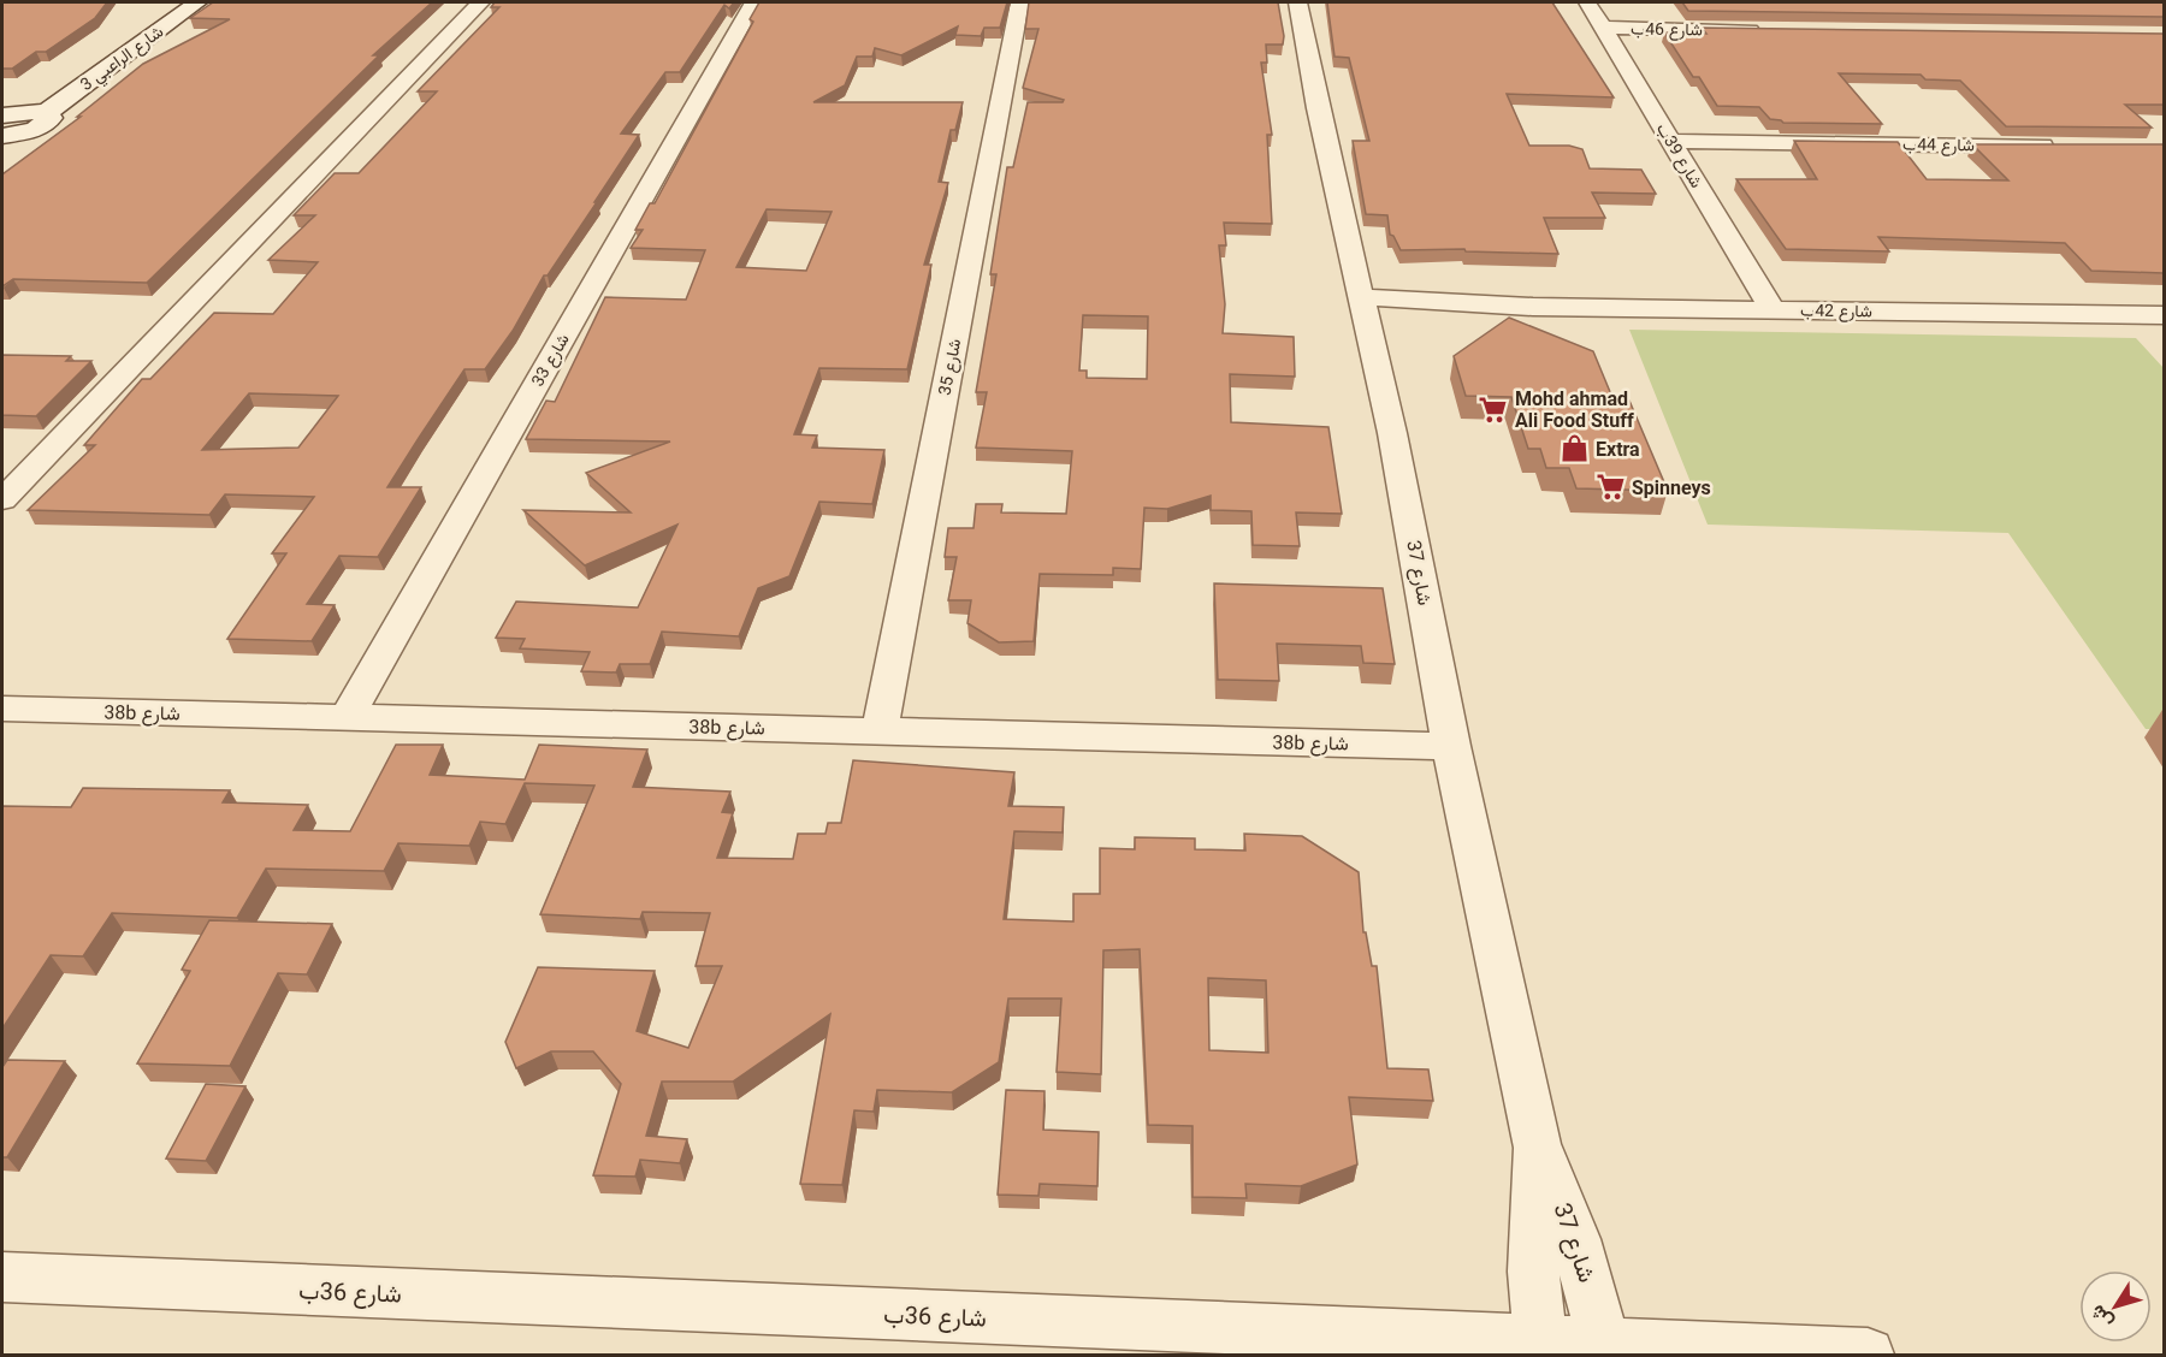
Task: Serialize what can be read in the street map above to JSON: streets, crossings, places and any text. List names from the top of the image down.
{
  "streets": {
    "street": [
      "شارع 46ب",
      "شارع الراعبي 3",
      "شارع 44ب",
      "شارع 39ب",
      "شارع 42ب",
      "شارع 33",
      "شارع 35",
      "شارع 37",
      "38b شارع",
      "شارع 36ب"
    ]
  },
  "crossings": [
    ["شارع 46ب", "شارع 39ب"],
    ["شارع 44ب", "شارع 39ب"],
    ["شارع 39ب", "شارع 42ب"],
    ["شارع 42ب", "شارع 37"],
    ["شارع 33", "38b شارع"],
    ["شارع 35", "38b شارع"],
    ["شارع 37", "38b شارع"],
    ["شارع 37", "شارع 36ب"]
  ],
  "places": {
    "supermarket": ["Mohd ahmad Ali Food Stuff", "Spinneys"],
    "shop": ["Extra"]
  },
  "north": "bottom left"
}
